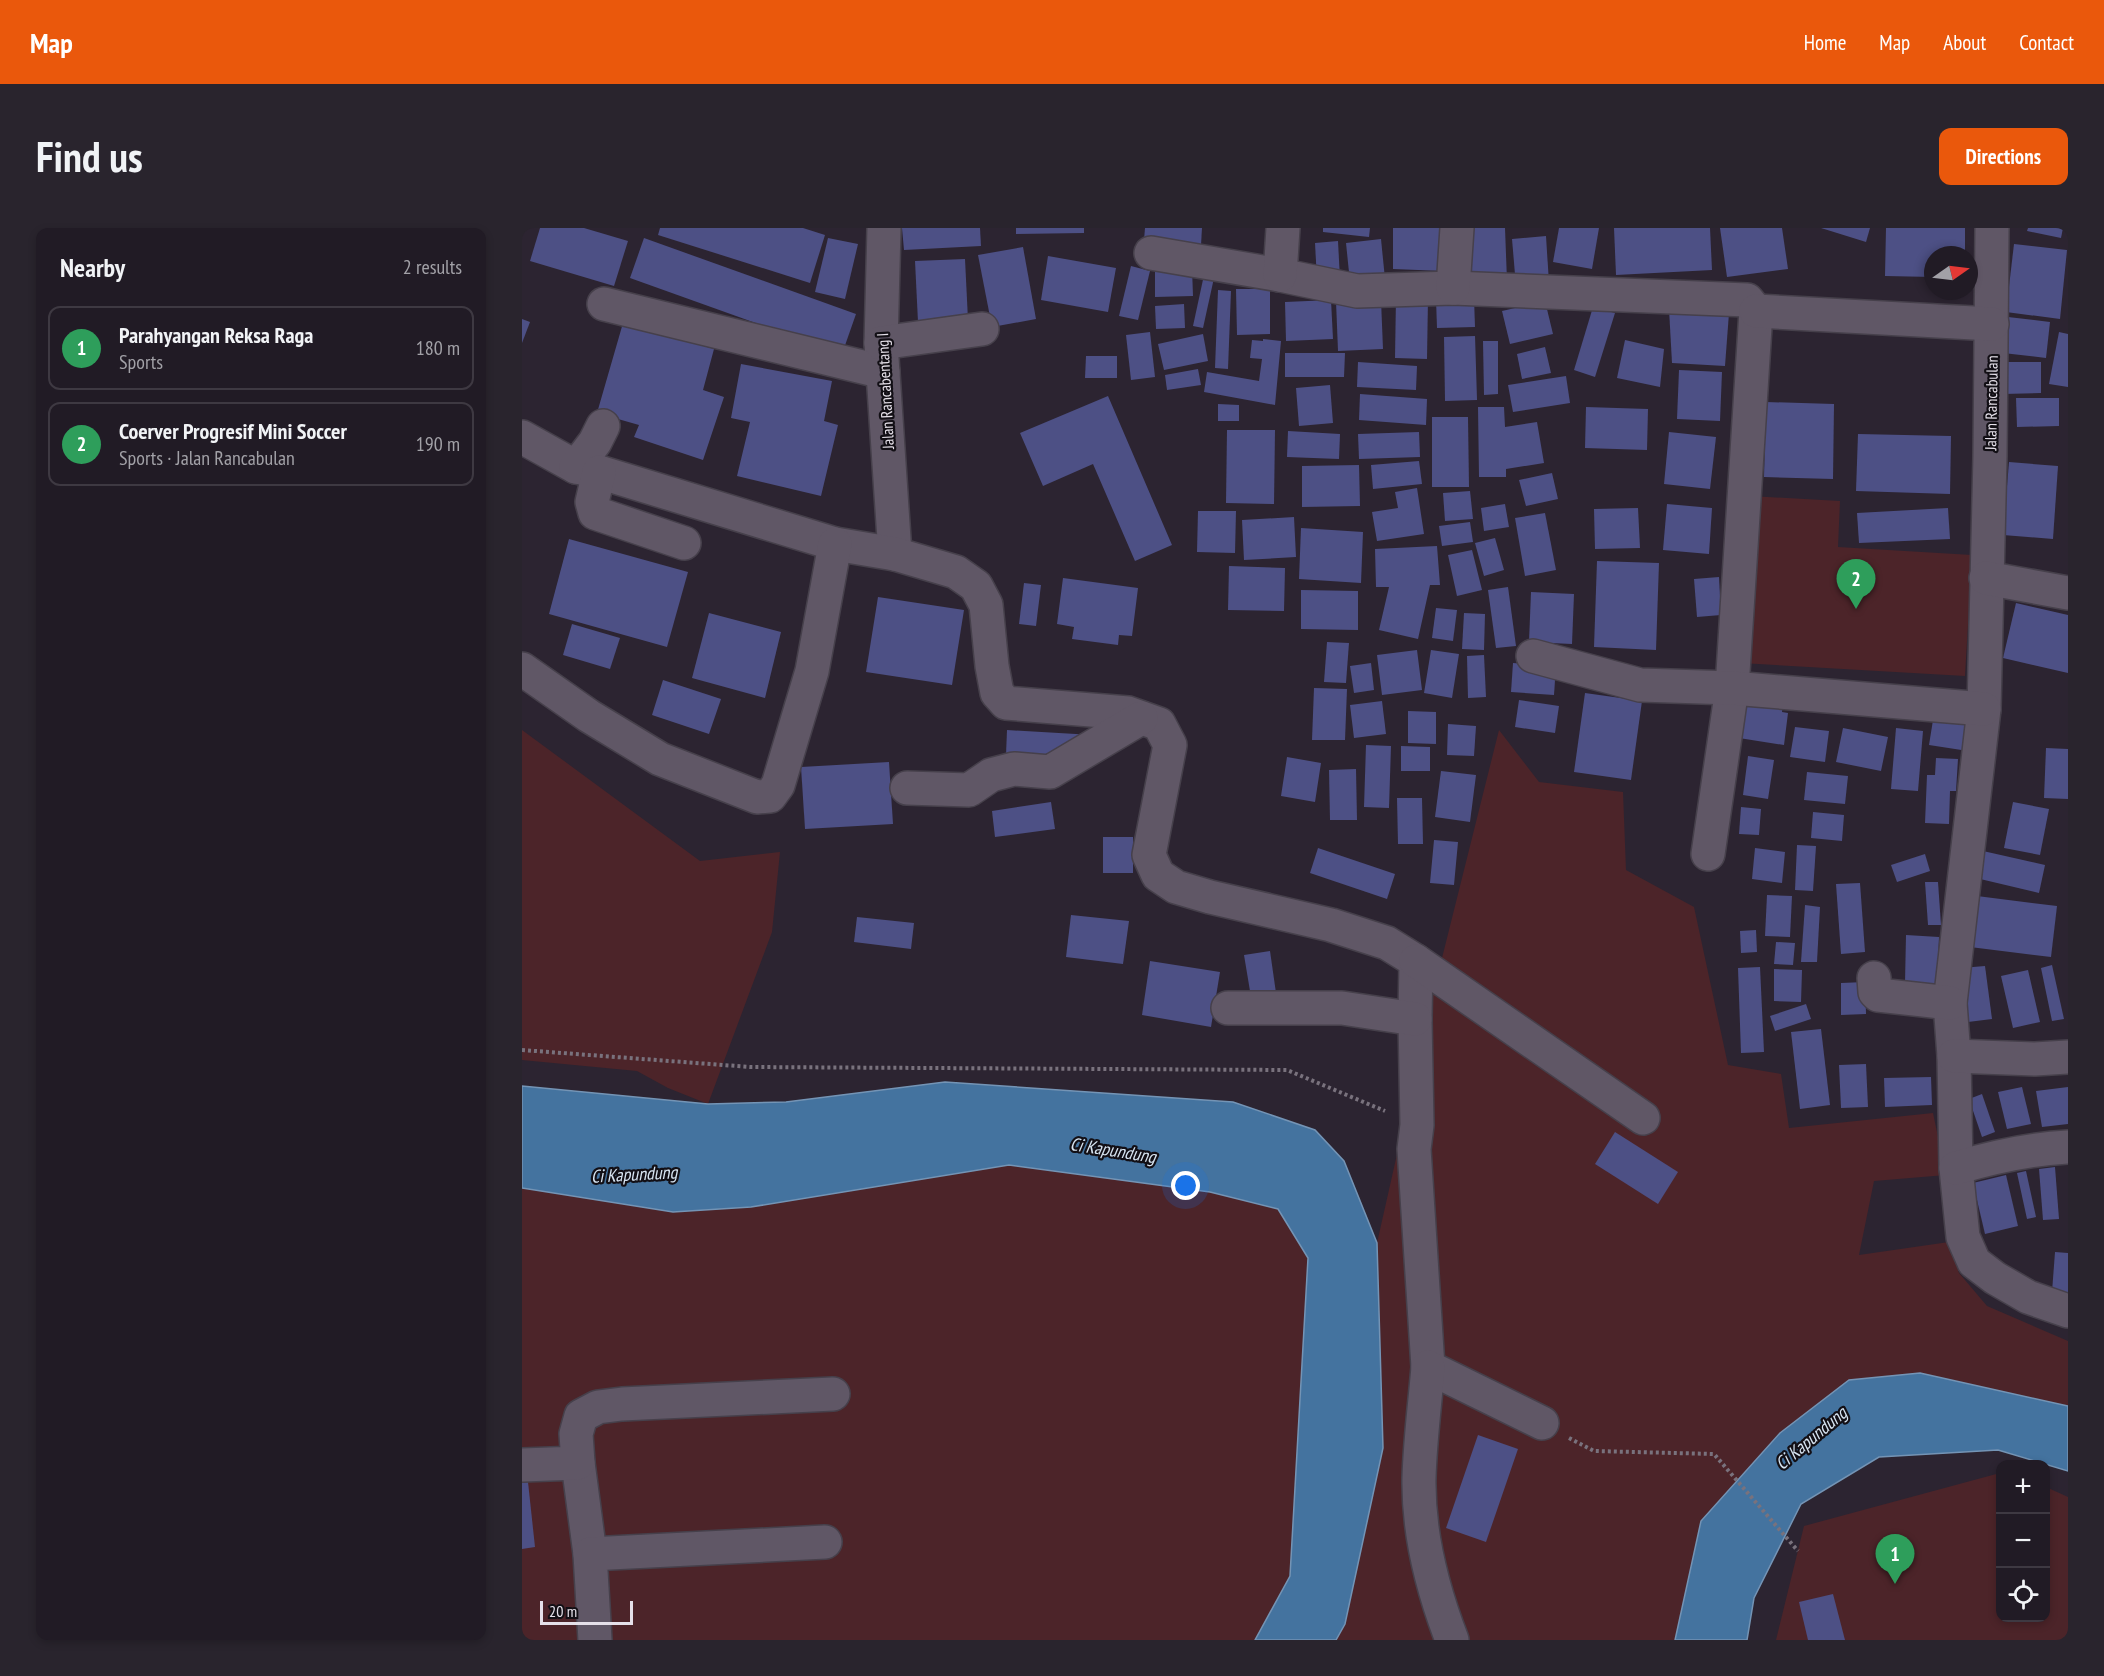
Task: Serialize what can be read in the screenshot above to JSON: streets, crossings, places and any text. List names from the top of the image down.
{
  "streets": {
    "street": ["Jalan Rancabentang I", "Jalan Rancabulan"]
  },
  "water": ["Ci Kapundung"],
  "scale_bar": "20 m",
  "north": "right",
  "page": {
    "header": "Map",
    "nav": [
      "Home",
      "Map",
      "About",
      "Contact"
    ],
    "buttons": "Directions",
    "title": "Find us",
    "heading": ["Nearby", "2 results"],
    "list": [
      {
        "mark": "1",
        "name": "Parahyangan Reksa Raga",
        "note": "Sports",
        "value": "180 m"
      },
      {
        "mark": "2",
        "name": "Coerver Progresif Mini Soccer",
        "note": "Sports · Jalan Rancabulan",
        "value": "190 m"
      }
    ],
    "pins": ["2", "1"],
    "map_buttons": ["+", "−"],
    "scale": "20 m"
  }
}
